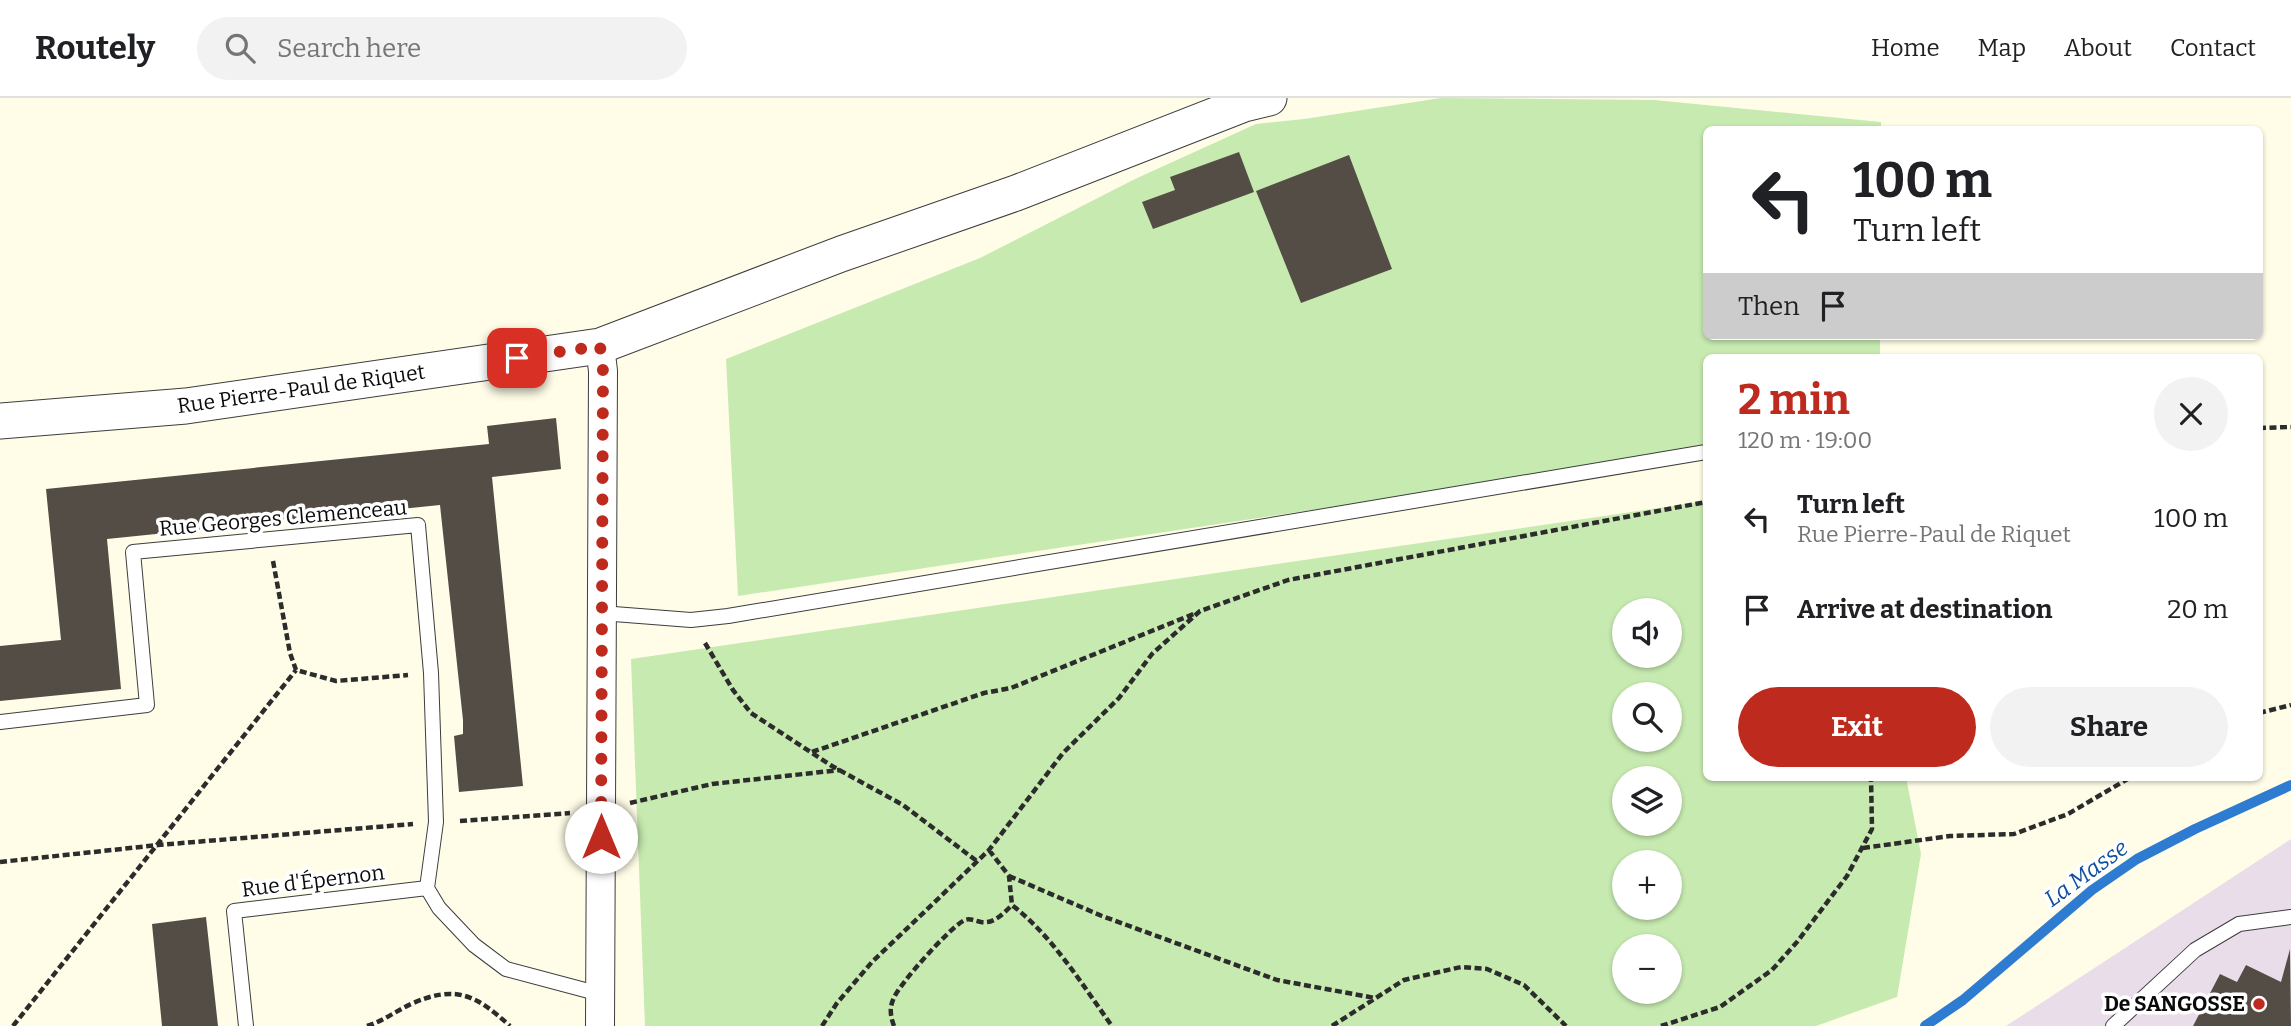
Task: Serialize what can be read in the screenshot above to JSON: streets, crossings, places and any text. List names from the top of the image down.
{
  "streets": {
    "street": ["Rue Pierre-Paul de Riquet"],
    "lane": ["Rue Georges Clemenceau", "Rue d'Épernon"]
  },
  "crossings": [
    ["Rue Georges Clemenceau", "Rue d'Épernon"]
  ],
  "water": ["La Masse"],
  "places": ["De SANGOSSE"],
  "page": {
    "header": "Routely",
    "search": "Search here",
    "nav": [
      "Home",
      "Map",
      "About",
      "Contact"
    ],
    "turn": ["100 m", "Turn left"],
    "then": "Then",
    "heading": ["2 min", "120 m · 19:00"],
    "list": [
      {
        "name": "Turn left",
        "note": "Rue Pierre-Paul de Riquet",
        "value": "100 m"
      },
      {
        "name": "Arrive at destination",
        "value": "20 m"
      }
    ],
    "map_buttons": ["+", "−"],
    "buttons": ["Exit", "Share"]
  }
}
